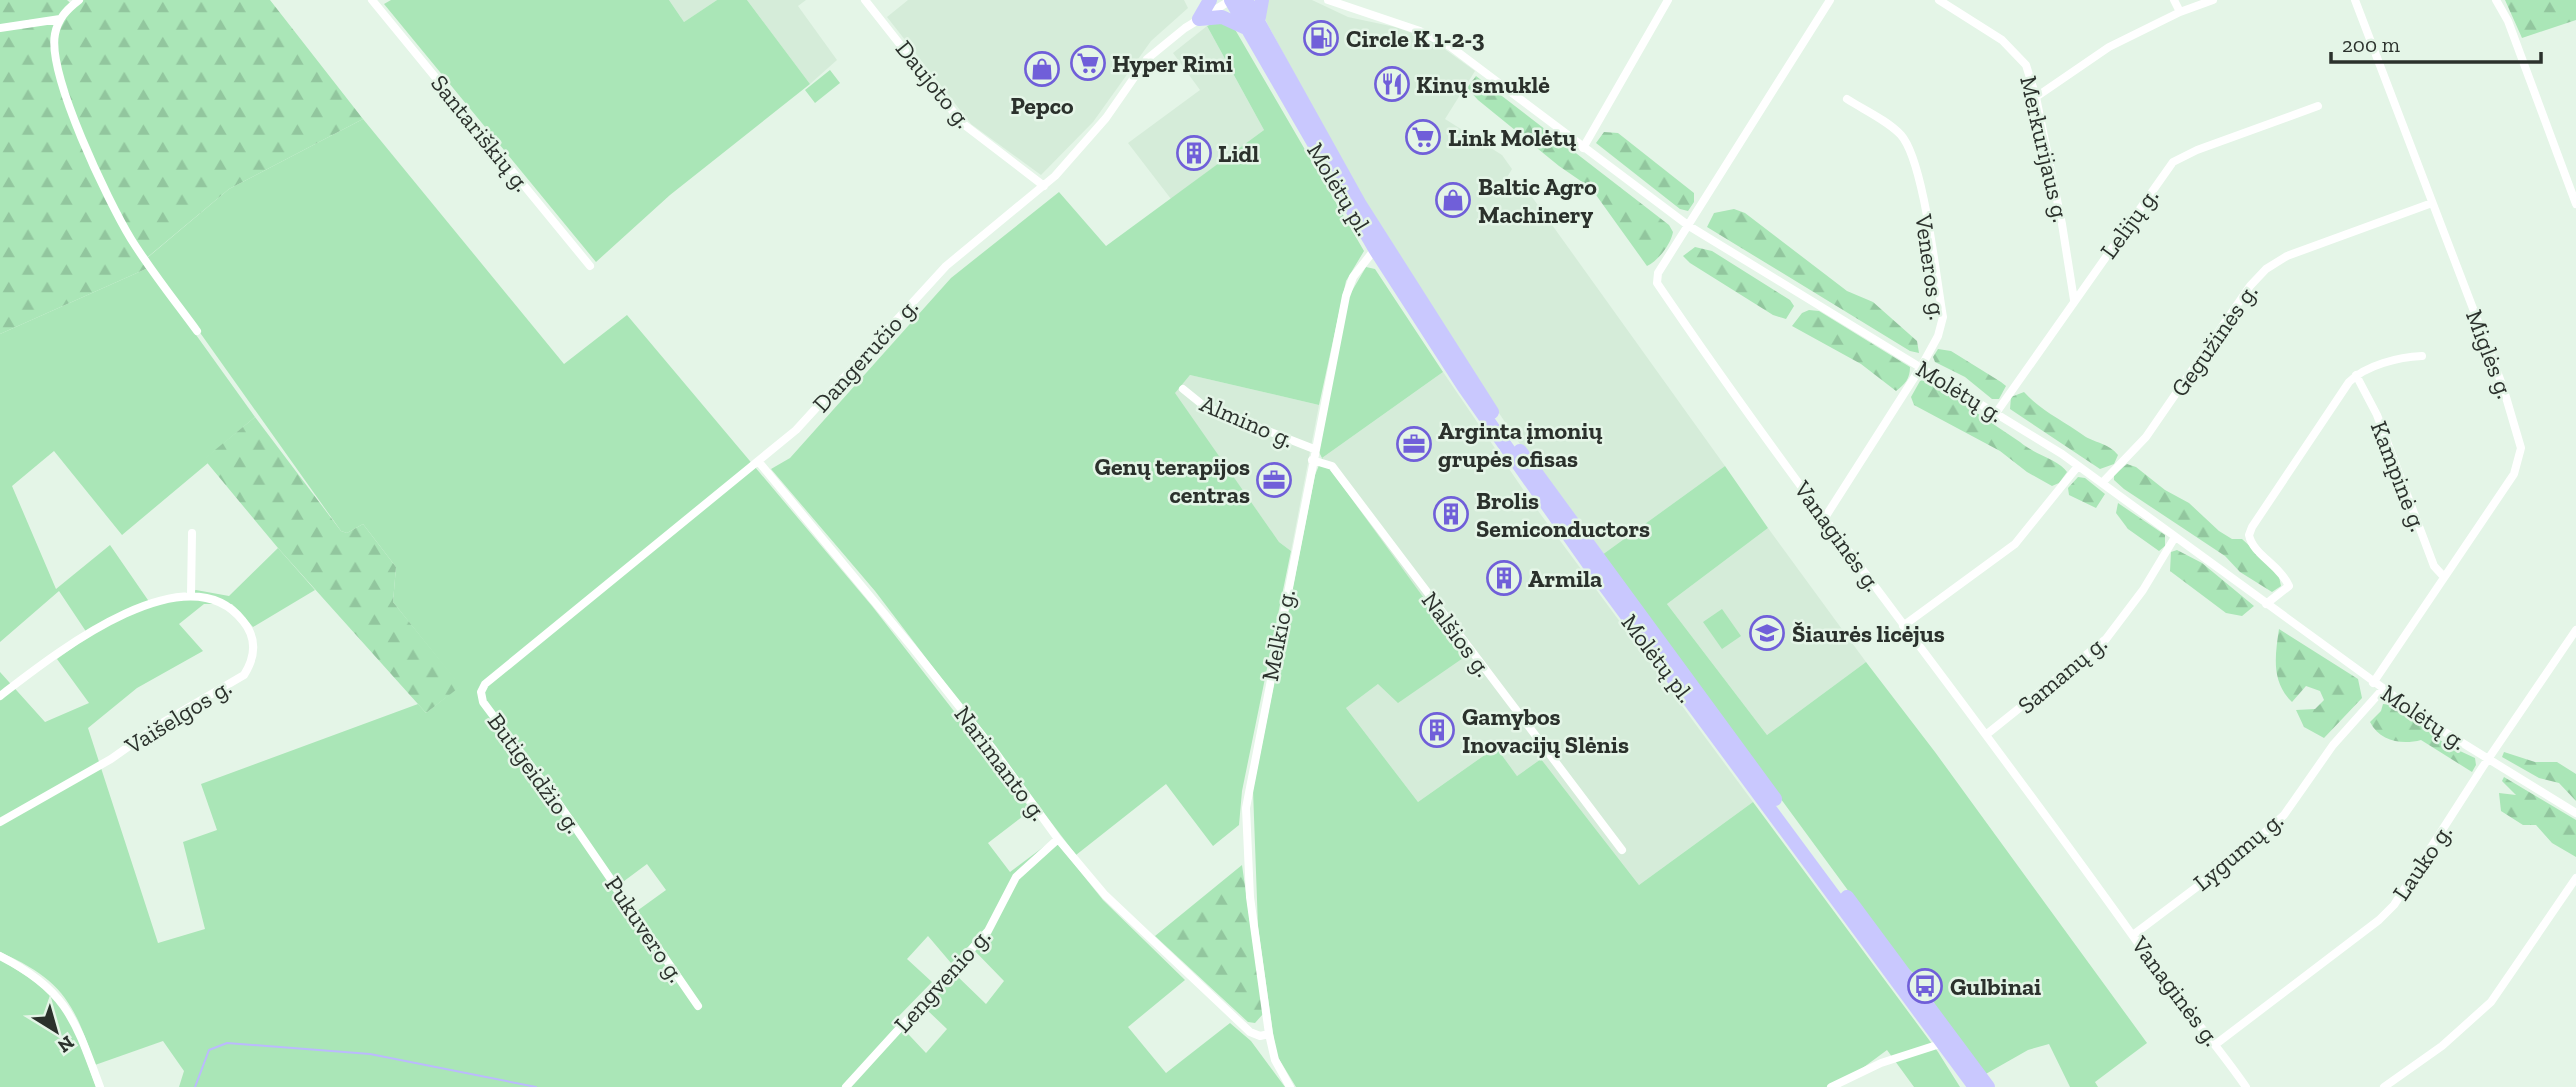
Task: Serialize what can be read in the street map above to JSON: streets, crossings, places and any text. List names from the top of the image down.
{
  "streets": {
    "highway": ["Molėtų pl."],
    "street": [
      "Daujoto g.",
      "Santariškių g.",
      "Merkurijaus g.",
      "Lelijų g.",
      "Veneros g.",
      "Gegužinės g.",
      "Miglės g.",
      "Dangeručio g.",
      "Molėtų g.",
      "Almino g.",
      "Kampinė g.",
      "Vanaginės g.",
      "Nalšios g.",
      "Melkio g.",
      "Samanų g.",
      "Vaišelgos g.",
      "Narimanto g.",
      "Butigeidžio g.",
      "Lygumų g.",
      "Lauko g.",
      "Pukuvero g.",
      "Lengvenio g."
    ]
  },
  "crossings": [
    ["Daujoto g.", "Dangeručio g."],
    ["Merkurijaus g.", "Lelijų g."],
    ["Molėtų pl.", "Dangeručio g."],
    ["Molėtų pl.", "Melkio g."],
    ["Lelijų g.", "Molėtų g."],
    ["Veneros g.", "Molėtų g."],
    ["Veneros g.", "Vanaginės g."],
    ["Gegužinės g.", "Miglės g."],
    ["Gegužinės g.", "Molėtų g."],
    ["Miglės g.", "Molėtų g."],
    ["Miglės g.", "Kampinė g."],
    ["Dangeručio g.", "Narimanto g."],
    ["Dangeručio g.", "Butigeidžio g."],
    ["Molėtų g.", "Vanaginės g."],
    ["Molėtų g.", "Samanų g."],
    ["Molėtų g.", "Lygumų g."],
    ["Molėtų g.", "Lauko g."],
    ["Almino g.", "Melkio g."],
    ["Vanaginės g.", "Samanų g."],
    ["Vanaginės g.", "Lygumų g."],
    ["Vanaginės g.", "Lauko g."],
    ["Nalšios g.", "Melkio g."],
    ["Melkio g.", "Narimanto g."],
    ["Narimanto g.", "Lengvenio g."],
    ["Butigeidžio g.", "Pukuvero g."]
  ],
  "places": {
    "fuel station": ["Circle K 1-2-3"],
    "supermarket": ["Hyper Rimi", "Link Molėtų"],
    "shop": ["Pepco", "Baltic Agro Machinery"],
    "restaurant": ["Kinų smuklė"],
    "building": [
      "Lidl",
      "Brolis Semiconductors",
      "Armila",
      "Gamybos Inovacijų Slėnis"
    ],
    "office": ["Arginta įmonių grupės ofisas", "Genų terapijos centras"],
    "school or university": ["Šiaurės licėjus"],
    "bus stop": ["Gulbinai"]
  },
  "scale_bar": "200 m",
  "north": "bottom right"
}
